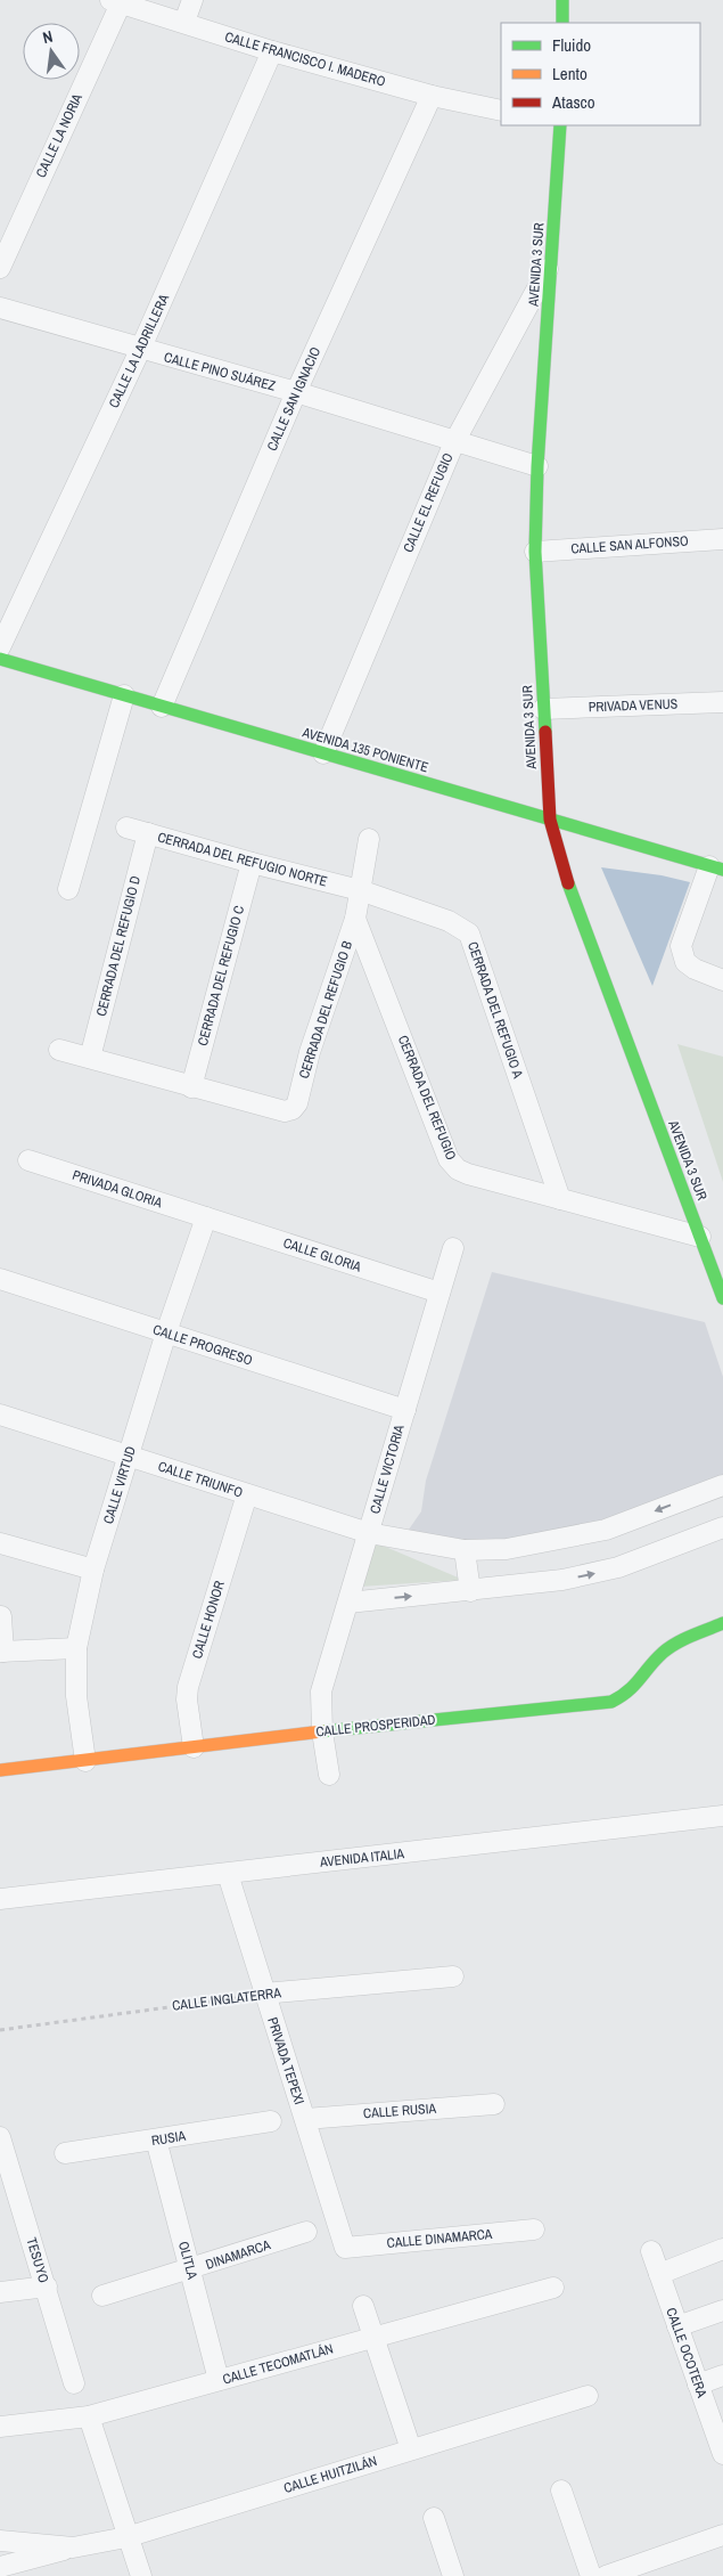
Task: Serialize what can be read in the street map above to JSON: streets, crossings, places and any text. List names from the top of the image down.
{
  "streets": {
    "street": [
      "CALLE FRANCISCO I. MADERO",
      "CALLE LA NORIA",
      "AVENIDA 3 SUR",
      "CALLE LA LADRILLERA",
      "CALLE PINO SUÁREZ",
      "CALLE SAN IGNACIO",
      "CALLE EL REFUGIO",
      "CALLE SAN ALFONSO",
      "PRIVADA VENUS",
      "AVENIDA 135 PONIENTE",
      "CERRADA DEL REFUGIO NORTE",
      "CERRADA DEL REFUGIO D",
      "CERRADA DEL REFUGIO C",
      "CERRADA DEL REFUGIO B",
      "CERRADA DEL REFUGIO A",
      "CERRADA DEL REFUGIO",
      "PRIVADA GLORIA",
      "CALLE GLORIA",
      "CALLE PROGRESO",
      "CALLE VICTORIA",
      "CALLE TRIUNFO",
      "CALLE VIRTUD",
      "CALLE HONOR",
      "CALLE PROSPERIDAD",
      "AVENIDA ITALIA",
      "CALLE INGLATERRA",
      "PRIVADA TEPEXI",
      "CALLE RUSIA",
      "RUSIA",
      "CALLE DINAMARCA",
      "DINAMARCA",
      "TESUYO",
      "OLITLA",
      "CALLE OCOTERA",
      "CALLE TECOMATLÁN",
      "CALLE HUITZILÁN"
    ]
  },
  "crossings": [
    ["CALLE FRANCISCO I. MADERO", "CALLE LA NORIA"],
    ["CALLE FRANCISCO I. MADERO", "CALLE LA LADRILLERA"],
    ["CALLE FRANCISCO I. MADERO", "CALLE SAN IGNACIO"],
    ["AVENIDA 3 SUR", "CALLE PINO SUÁREZ"],
    ["AVENIDA 3 SUR", "CALLE EL REFUGIO"],
    ["AVENIDA 3 SUR", "CALLE SAN ALFONSO"],
    ["AVENIDA 3 SUR", "PRIVADA VENUS"],
    ["AVENIDA 3 SUR", "AVENIDA 135 PONIENTE"],
    ["AVENIDA 3 SUR", "CERRADA DEL REFUGIO"],
    ["CALLE LA LADRILLERA", "CALLE PINO SUÁREZ"],
    ["CALLE PINO SUÁREZ", "CALLE SAN IGNACIO"],
    ["CALLE PINO SUÁREZ", "CALLE EL REFUGIO"],
    ["CALLE SAN IGNACIO", "AVENIDA 135 PONIENTE"],
    ["CALLE EL REFUGIO", "AVENIDA 135 PONIENTE"],
    ["CERRADA DEL REFUGIO NORTE", "CERRADA DEL REFUGIO D"],
    ["CERRADA DEL REFUGIO NORTE", "CERRADA DEL REFUGIO C"],
    ["CERRADA DEL REFUGIO NORTE", "CERRADA DEL REFUGIO B"],
    ["CERRADA DEL REFUGIO NORTE", "CERRADA DEL REFUGIO A"],
    ["CERRADA DEL REFUGIO C", "CERRADA DEL REFUGIO B"],
    ["CERRADA DEL REFUGIO B", "CERRADA DEL REFUGIO A"],
    ["CERRADA DEL REFUGIO B", "CERRADA DEL REFUGIO"],
    ["CERRADA DEL REFUGIO A", "CERRADA DEL REFUGIO"],
    ["PRIVADA GLORIA", "CALLE GLORIA"],
    ["PRIVADA GLORIA", "CALLE VIRTUD"],
    ["CALLE GLORIA", "CALLE VICTORIA"],
    ["CALLE GLORIA", "CALLE VIRTUD"],
    ["CALLE PROGRESO", "CALLE VICTORIA"],
    ["CALLE PROGRESO", "CALLE VIRTUD"],
    ["CALLE VICTORIA", "CALLE TRIUNFO"],
    ["CALLE VICTORIA", "CALLE PROSPERIDAD"],
    ["CALLE TRIUNFO", "CALLE VIRTUD"],
    ["CALLE TRIUNFO", "CALLE HONOR"],
    ["CALLE VIRTUD", "CALLE PROSPERIDAD"],
    ["CALLE HONOR", "CALLE PROSPERIDAD"],
    ["AVENIDA ITALIA", "PRIVADA TEPEXI"],
    ["CALLE INGLATERRA", "PRIVADA TEPEXI"],
    ["PRIVADA TEPEXI", "CALLE RUSIA"],
    ["PRIVADA TEPEXI", "CALLE DINAMARCA"],
    ["RUSIA", "OLITLA"],
    ["DINAMARCA", "OLITLA"],
    ["OLITLA", "CALLE TECOMATLÁN"]
  ],
  "legend": ["Fluido", "Lento", "Atasco"],
  "north": "top"
}
